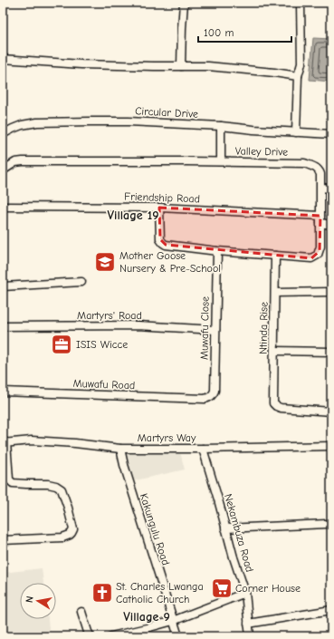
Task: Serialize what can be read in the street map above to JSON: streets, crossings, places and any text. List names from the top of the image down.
{
  "streets": {
    "street": [
      "Circular Drive",
      "Valley Drive",
      "Friendship Road",
      "Martyrs' Road",
      "Muwafu Close",
      "Ntinda Rise",
      "Muwafu Road",
      "Martyrs Way",
      "Kakungulu Road",
      "Nekambuza Road"
    ]
  },
  "crossings": [
    ["Valley Drive", "Friendship Road"],
    ["Valley Drive", "Muwafu Close"],
    ["Valley Drive", "Ntinda Rise"],
    ["Martyrs' Road", "Muwafu Close"],
    ["Muwafu Close", "Muwafu Road"],
    ["Martyrs Way", "Kakungulu Road"],
    ["Martyrs Way", "Nekambuza Road"]
  ],
  "districts": ["Village 19", "Village 9"],
  "places": {
    "school or university": ["Mother Goose Nursery & Pre-School"],
    "office": ["ISIS Wicce"],
    "supermarket": ["Corner House"],
    "church": ["St. Charles Lwanga Catholic Church"]
  },
  "scale_bar": "100 m",
  "north": "left"
}
